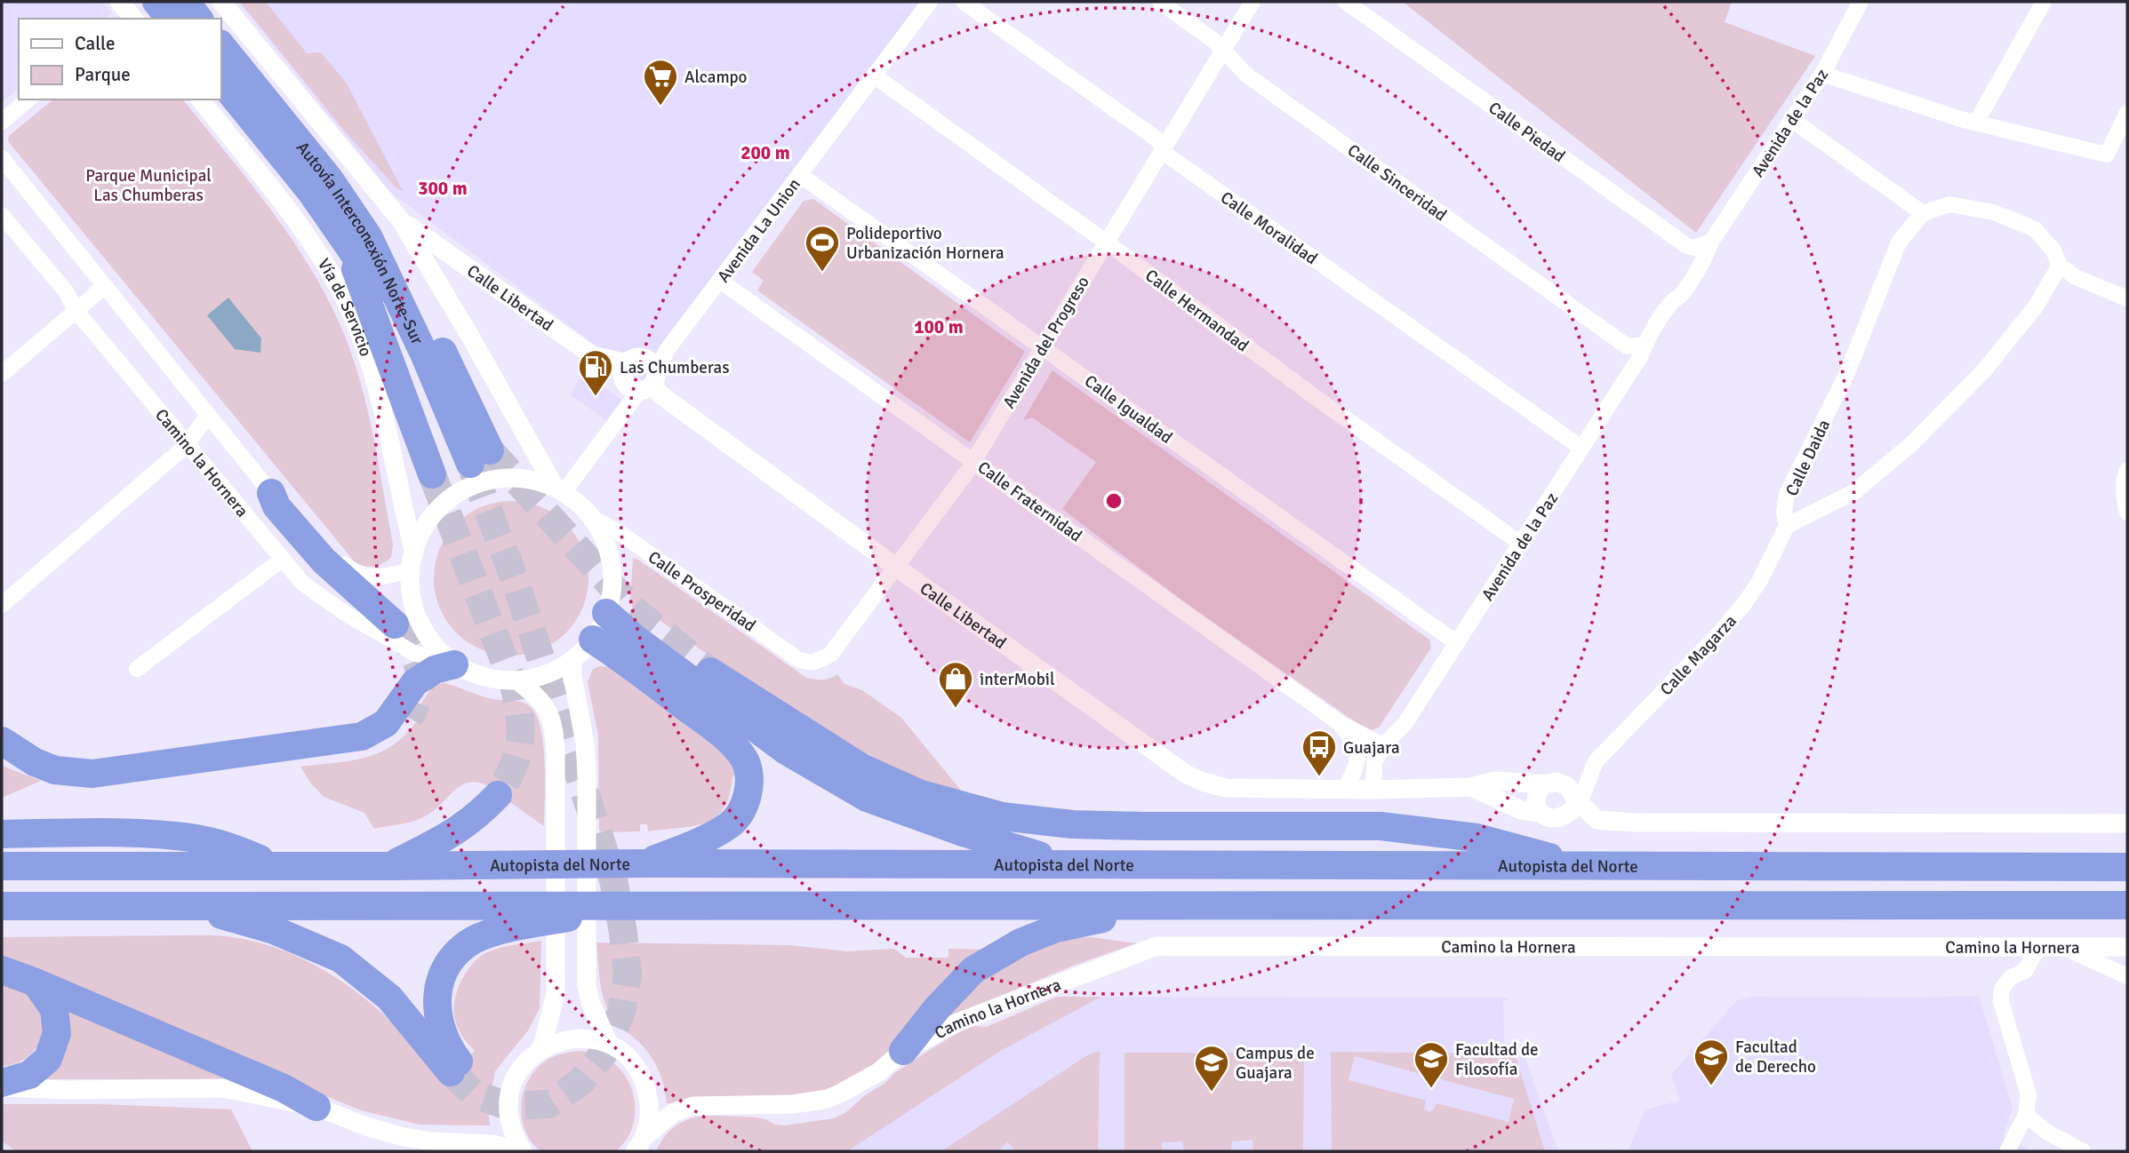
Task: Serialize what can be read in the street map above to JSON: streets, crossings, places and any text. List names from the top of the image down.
{
  "streets": {
    "highway": ["Autovía Interconexión Norte-Sur", "Autopista del Norte"],
    "street": [
      "Avenida de la Paz",
      "Calle Piedad",
      "Calle Sinceridad",
      "Calle Moralidad",
      "Avenida La Union",
      "Calle Libertad",
      "Vía de Servicio",
      "Calle Hermandad",
      "Avenida del Progreso",
      "Calle Igualdad",
      "Calle Daida",
      "Camino la Hornera",
      "Calle Fraternidad",
      "Calle Prosperidad",
      "Calle Magarza"
    ]
  },
  "crossings": [
    ["Avenida de la Paz", "Calle Piedad"],
    ["Avenida de la Paz", "Calle Sinceridad"],
    ["Avenida de la Paz", "Calle Moralidad"],
    ["Avenida de la Paz", "Calle Libertad"],
    ["Avenida de la Paz", "Calle Hermandad"],
    ["Avenida de la Paz", "Calle Igualdad"],
    ["Avenida de la Paz", "Calle Fraternidad"],
    ["Calle Sinceridad", "Avenida del Progreso"],
    ["Calle Moralidad", "Avenida del Progreso"],
    ["Avenida La Union", "Calle Libertad"],
    ["Avenida La Union", "Vía de Servicio"],
    ["Avenida La Union", "Calle Hermandad"],
    ["Avenida La Union", "Calle Igualdad"],
    ["Avenida La Union", "Camino la Hornera"],
    ["Avenida La Union", "Calle Fraternidad"],
    ["Avenida La Union", "Calle Prosperidad"],
    ["Calle Libertad", "Avenida del Progreso"],
    ["Calle Libertad", "Calle Fraternidad"],
    ["Calle Libertad", "Calle Magarza"],
    ["Vía de Servicio", "Camino la Hornera"],
    ["Vía de Servicio", "Calle Prosperidad"],
    ["Calle Hermandad", "Avenida del Progreso"],
    ["Avenida del Progreso", "Calle Igualdad"],
    ["Avenida del Progreso", "Calle Fraternidad"],
    ["Avenida del Progreso", "Calle Prosperidad"],
    ["Calle Daida", "Calle Magarza"],
    ["Camino la Hornera", "Calle Prosperidad"]
  ],
  "parks": ["Parque Municipal Las Chumberas"],
  "places": {
    "supermarket": ["Alcampo"],
    "sports": ["Polideportivo Urbanización Hornera"],
    "fuel station": ["Las Chumberas"],
    "shop": ["interMobil"],
    "bus stop": ["Guajara"],
    "school or university": ["Facultad de Derecho", "Facultad de Filosofía", "Campus de Guajara"]
  },
  "legend": ["Calle", "Parque"],
  "rings": ["200 m", "300 m", "100 m"]
}
